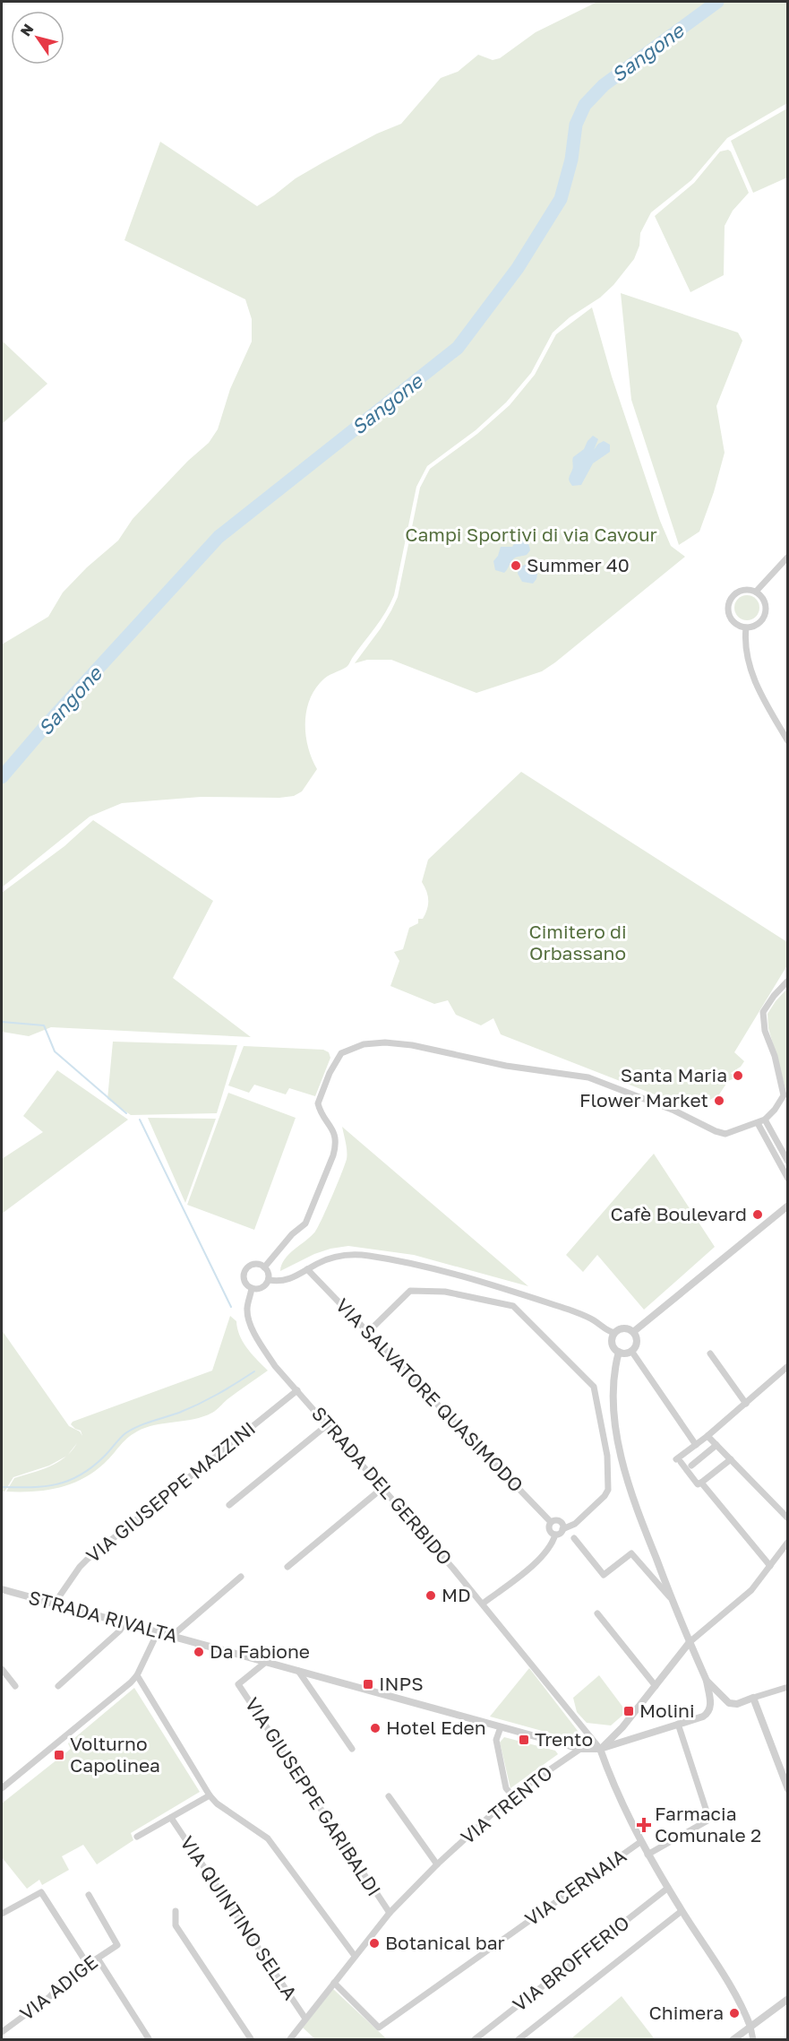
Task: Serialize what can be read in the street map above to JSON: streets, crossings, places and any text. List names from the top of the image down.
{
  "streets": {
    "street": [
      "VIA SALVATORE QUASIMODO",
      "STRADA DEL GERBIDO",
      "VIA GIUSEPPE MAZZINI",
      "STRADA RIVALTA",
      "VIA GIUSEPPE GARIBALDI",
      "VIA TRENTO",
      "VIA CERNAIA",
      "VIA QUINTINO SELLA",
      "VIA BROFFERIO",
      "VIA ADIGE"
    ]
  },
  "crossings": [
    ["STRADA DEL GERBIDO", "VIA GIUSEPPE MAZZINI"],
    ["STRADA DEL GERBIDO", "STRADA RIVALTA"],
    ["VIA GIUSEPPE MAZZINI", "STRADA RIVALTA"],
    ["STRADA RIVALTA", "VIA GIUSEPPE GARIBALDI"],
    ["STRADA RIVALTA", "VIA TRENTO"],
    ["VIA GIUSEPPE GARIBALDI", "VIA TRENTO"],
    ["VIA TRENTO", "VIA CERNAIA"],
    ["VIA TRENTO", "VIA QUINTINO SELLA"]
  ],
  "water": ["Sangone"],
  "parks": ["Campi Sportivi di via Cavour", "Cimitero di Orbassano"],
  "places": {
    "other": [
      "Summer 40",
      "Santa Maria",
      "Flower Market",
      "Cafè Boulevard",
      "MD",
      "Da Fabione",
      "Hotel Eden",
      "Botanical bar",
      "Chimera"
    ],
    "transit": [
      "INPS",
      "Molini",
      "Trento",
      "Volturno Capolinea"
    ],
    "health": ["Farmacia Comunale 2"]
  },
  "north": "top left"
}
